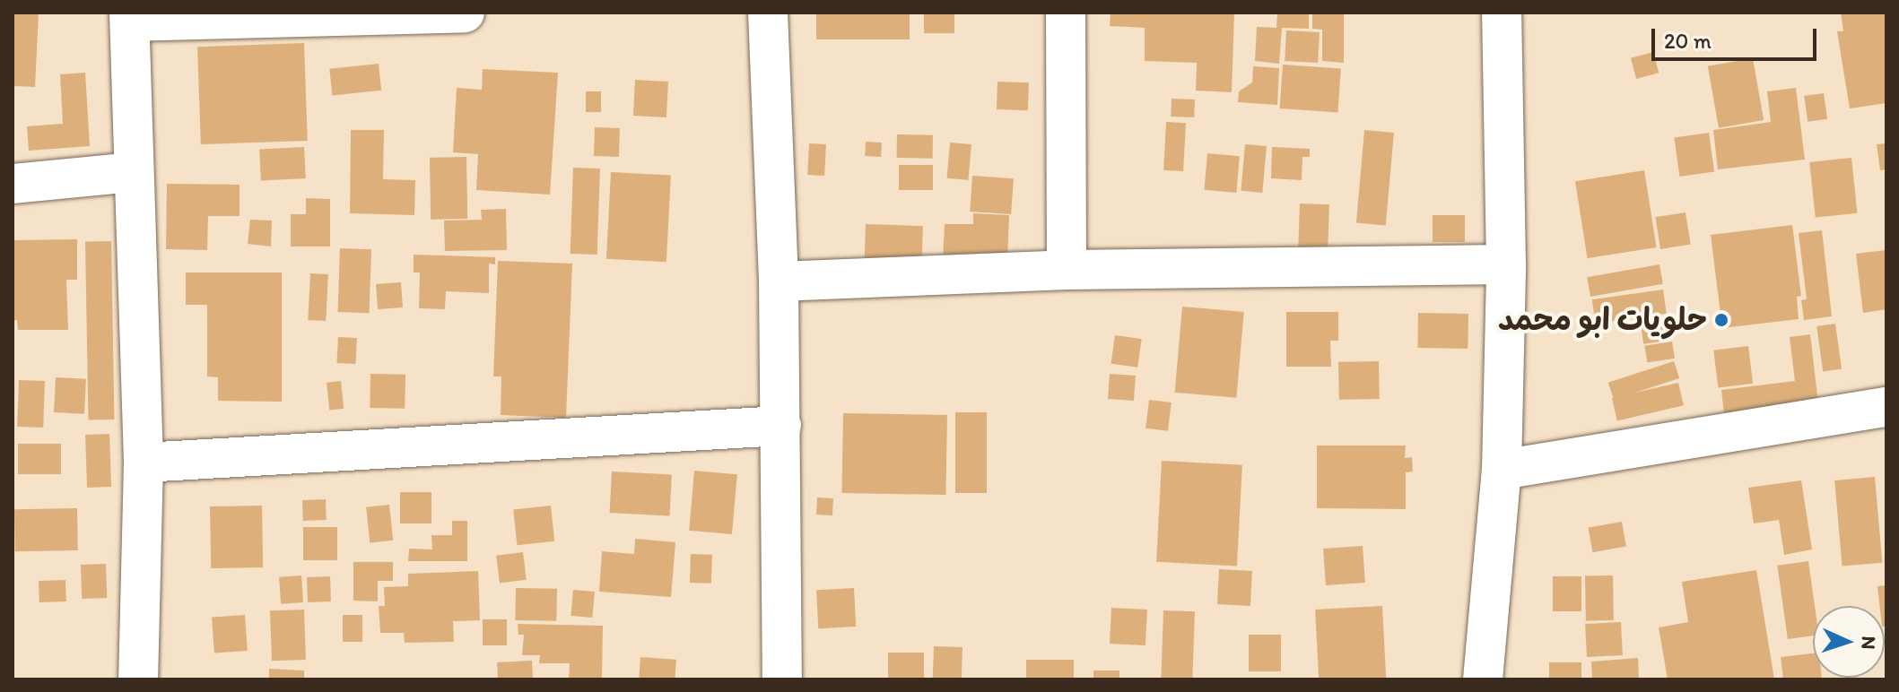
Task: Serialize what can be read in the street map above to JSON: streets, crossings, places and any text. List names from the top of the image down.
{
  "places": ["حلويات ابو محمد"],
  "scale_bar": "20 m",
  "north": "right"
}
